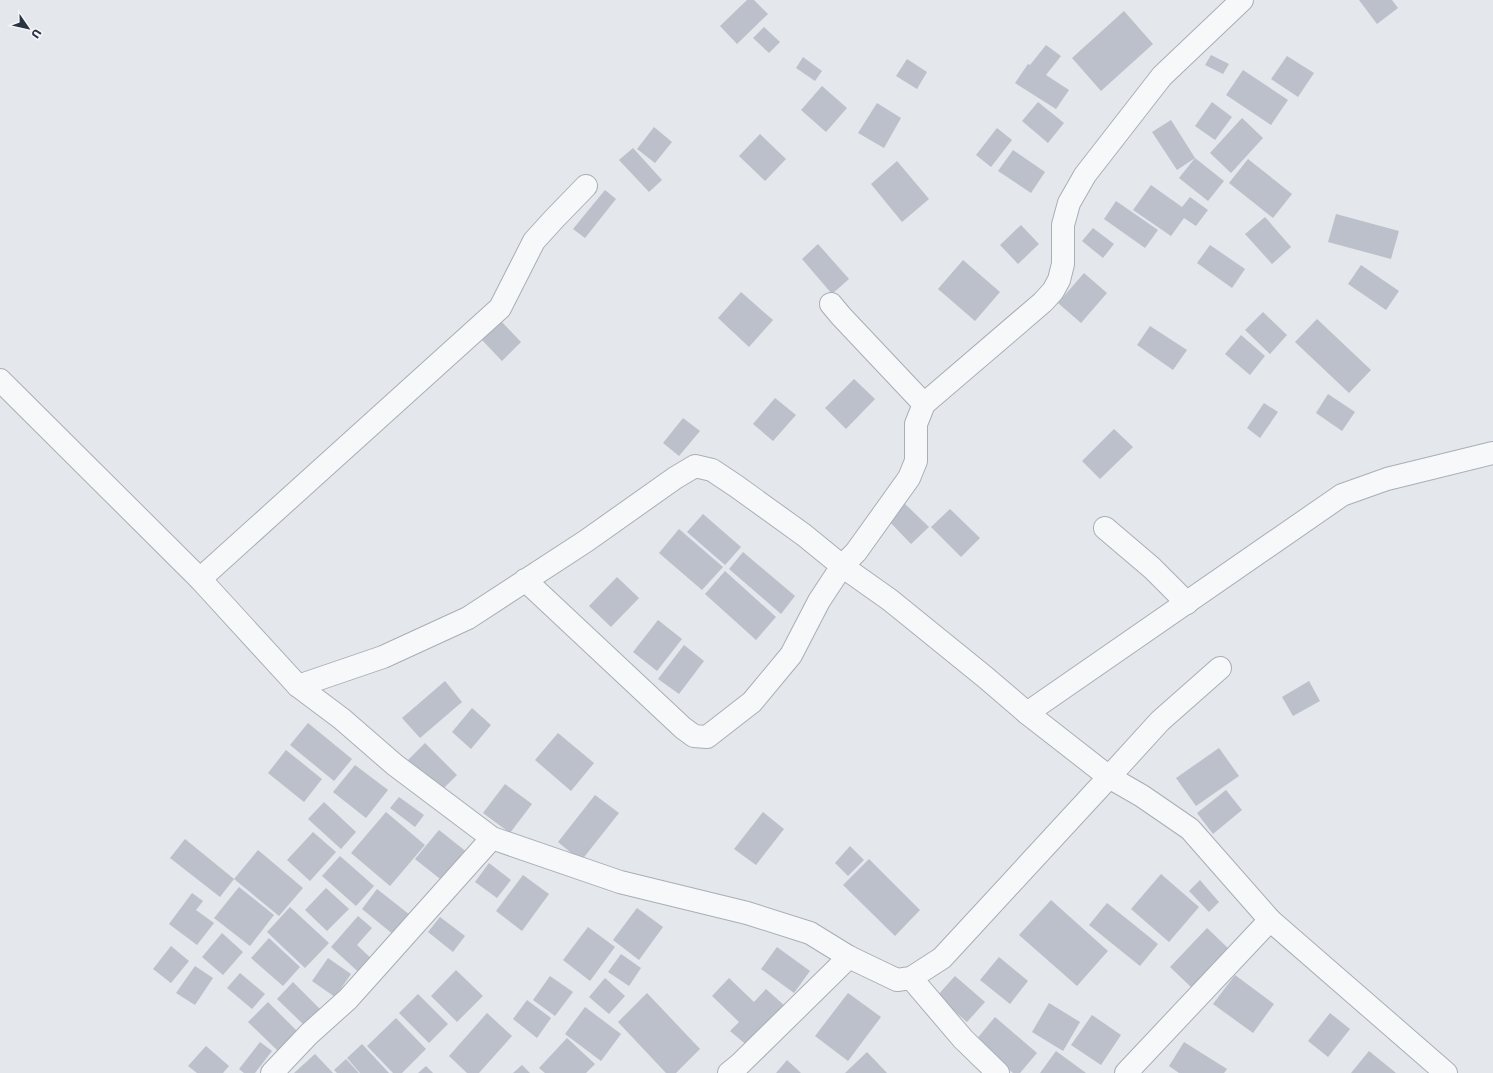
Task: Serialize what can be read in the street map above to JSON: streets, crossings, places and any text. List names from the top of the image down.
{
  "north": "bottom right"
}
